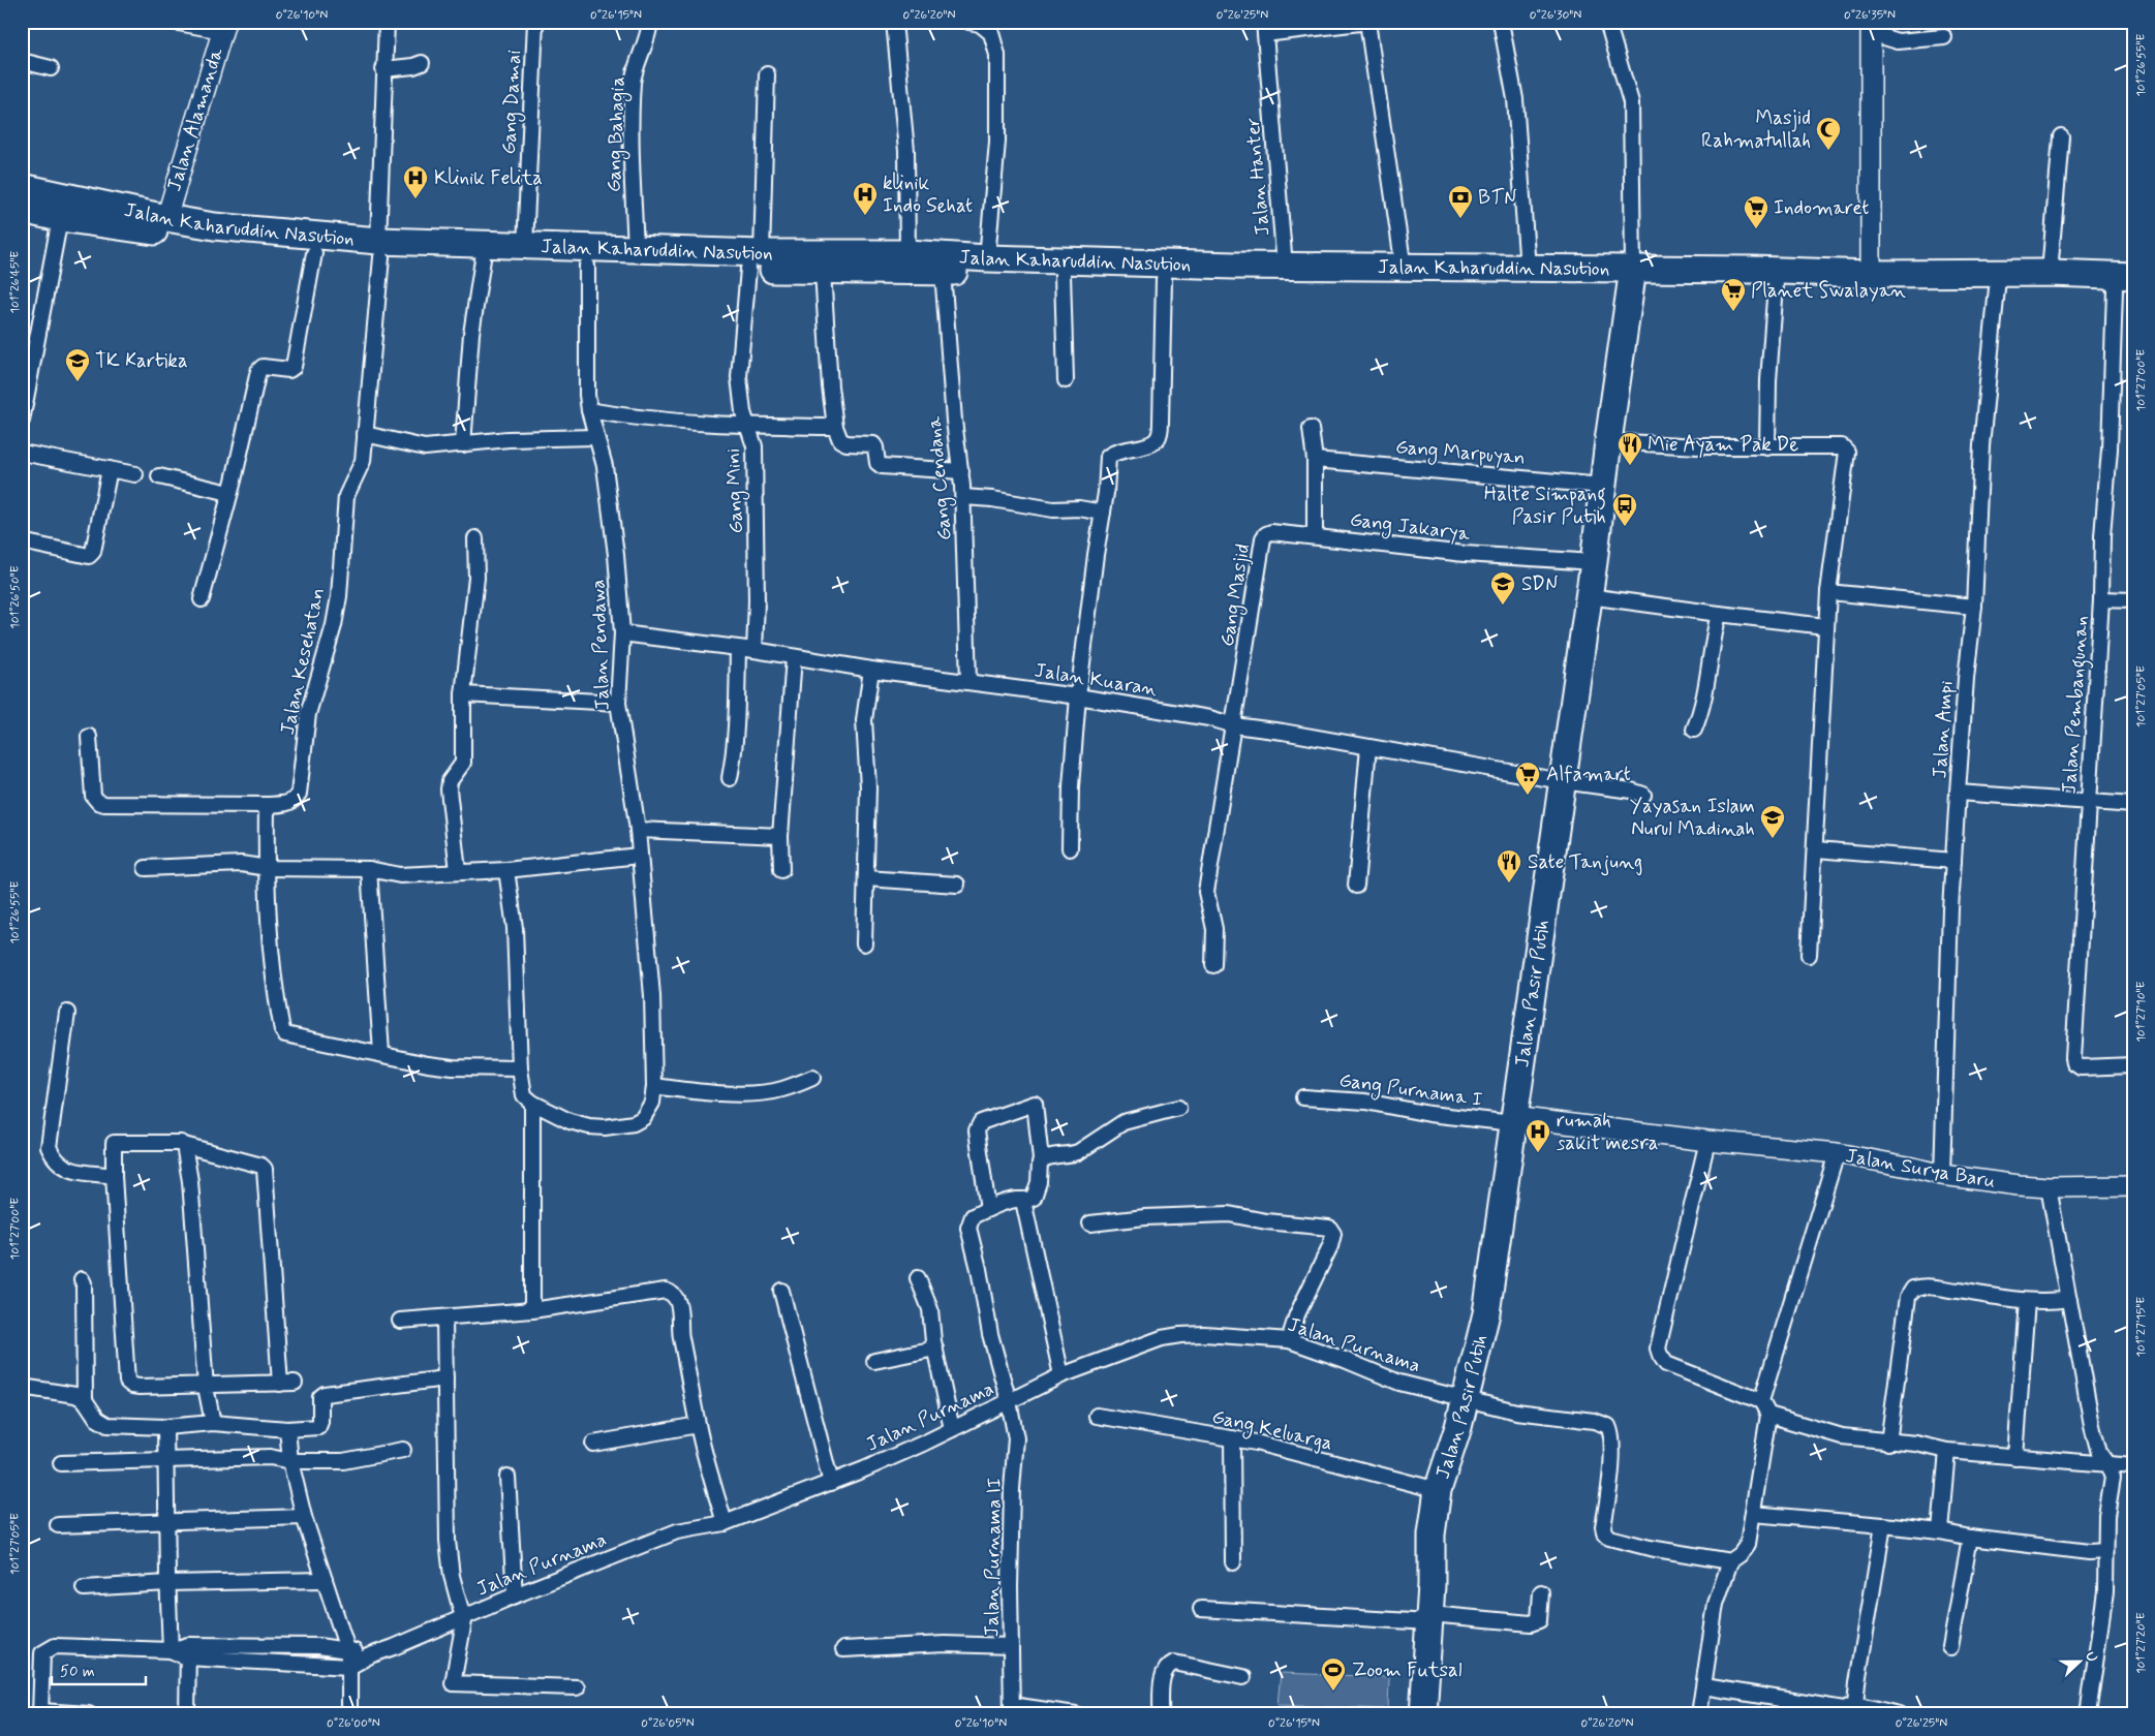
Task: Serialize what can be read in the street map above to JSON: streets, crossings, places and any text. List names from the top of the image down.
{
  "streets": {
    "highway": ["Jalan Kaharuddin Nasution", "Jalan Pasir Putih"],
    "street": [
      "Gang Damai",
      "Jalan Alamanda",
      "Gang Bahagia",
      "Jalan Hanter",
      "Gang Marpuyan",
      "Gang Cendana",
      "Gang Mini",
      "Gang Jakarya",
      "Gang Masjid",
      "Jalan Pendawa",
      "Jalan Kesehatan",
      "Jalan Kuaran",
      "Jalan Pembangunan",
      "Jalan Ampi",
      "Gang Purnama I",
      "Jalan Surya Baru",
      "Jalan Purnama",
      "Gang Keluarga",
      "Jalan Purnama II"
    ]
  },
  "crossings": [
    ["Gang Damai", "Jalan Kaharuddin Nasution"],
    ["Jalan Alamanda", "Jalan Kaharuddin Nasution"],
    ["Gang Bahagia", "Jalan Kaharuddin Nasution"],
    ["Jalan Hanter", "Jalan Kaharuddin Nasution"],
    ["Jalan Kaharuddin Nasution", "Gang Cendana"],
    ["Jalan Kaharuddin Nasution", "Gang Mini"],
    ["Jalan Kaharuddin Nasution", "Jalan Pendawa"],
    ["Jalan Kaharuddin Nasution", "Jalan Kesehatan"],
    ["Jalan Kaharuddin Nasution", "Jalan Pembangunan"],
    ["Jalan Kaharuddin Nasution", "Jalan Ampi"],
    ["Jalan Kaharuddin Nasution", "Jalan Pasir Putih"],
    ["Gang Marpuyan", "Jalan Pasir Putih"],
    ["Gang Cendana", "Jalan Kuaran"],
    ["Gang Mini", "Jalan Kuaran"],
    ["Gang Jakarya", "Gang Masjid"],
    ["Gang Jakarya", "Jalan Pasir Putih"],
    ["Gang Masjid", "Jalan Kuaran"],
    ["Jalan Pendawa", "Jalan Kuaran"],
    ["Jalan Kuaran", "Jalan Pasir Putih"],
    ["Jalan Ampi", "Jalan Surya Baru"],
    ["Jalan Pasir Putih", "Gang Purnama I"],
    ["Jalan Pasir Putih", "Jalan Surya Baru"],
    ["Jalan Pasir Putih", "Jalan Purnama"],
    ["Jalan Pasir Putih", "Gang Keluarga"],
    ["Gang Purnama I", "Jalan Surya Baru"],
    ["Jalan Purnama", "Jalan Purnama II"]
  ],
  "places": {
    "mosque": ["Masjid Rahmatullah"],
    "hospital": ["Klinik Felita", "klinik Indo Sehat", "rumah sakit mesra"],
    "bank": ["BTN"],
    "supermarket": ["Indomaret", "Planet Swalayan", "Alfamart"],
    "school or university": ["TK Kartika", "SDN", "Yayasan Islam Nurul Madinah"],
    "restaurant": ["Mie Ayam Pak De", "Sate Tanjung"],
    "bus stop": ["Halte Simpang Pasir Putih"],
    "sports": ["Zoom Futsal"]
  },
  "scale_bar": "50 m",
  "north": "right",
  "coordinates": [
    "0°26'10\"N",
    "0°26'15\"N",
    "0°26'20\"N",
    "0°26'25\"N",
    "0°26'30\"N",
    "0°26'35\"N",
    "101°26'55\"E",
    "101°26'45\"E",
    "101°27'00\"E",
    "101°26'50\"E",
    "101°27'05\"E",
    "101°27'10\"E",
    "101°27'15\"E",
    "101°27'20\"E",
    "0°26'00\"N",
    "0°26'05\"N"
  ]
}
